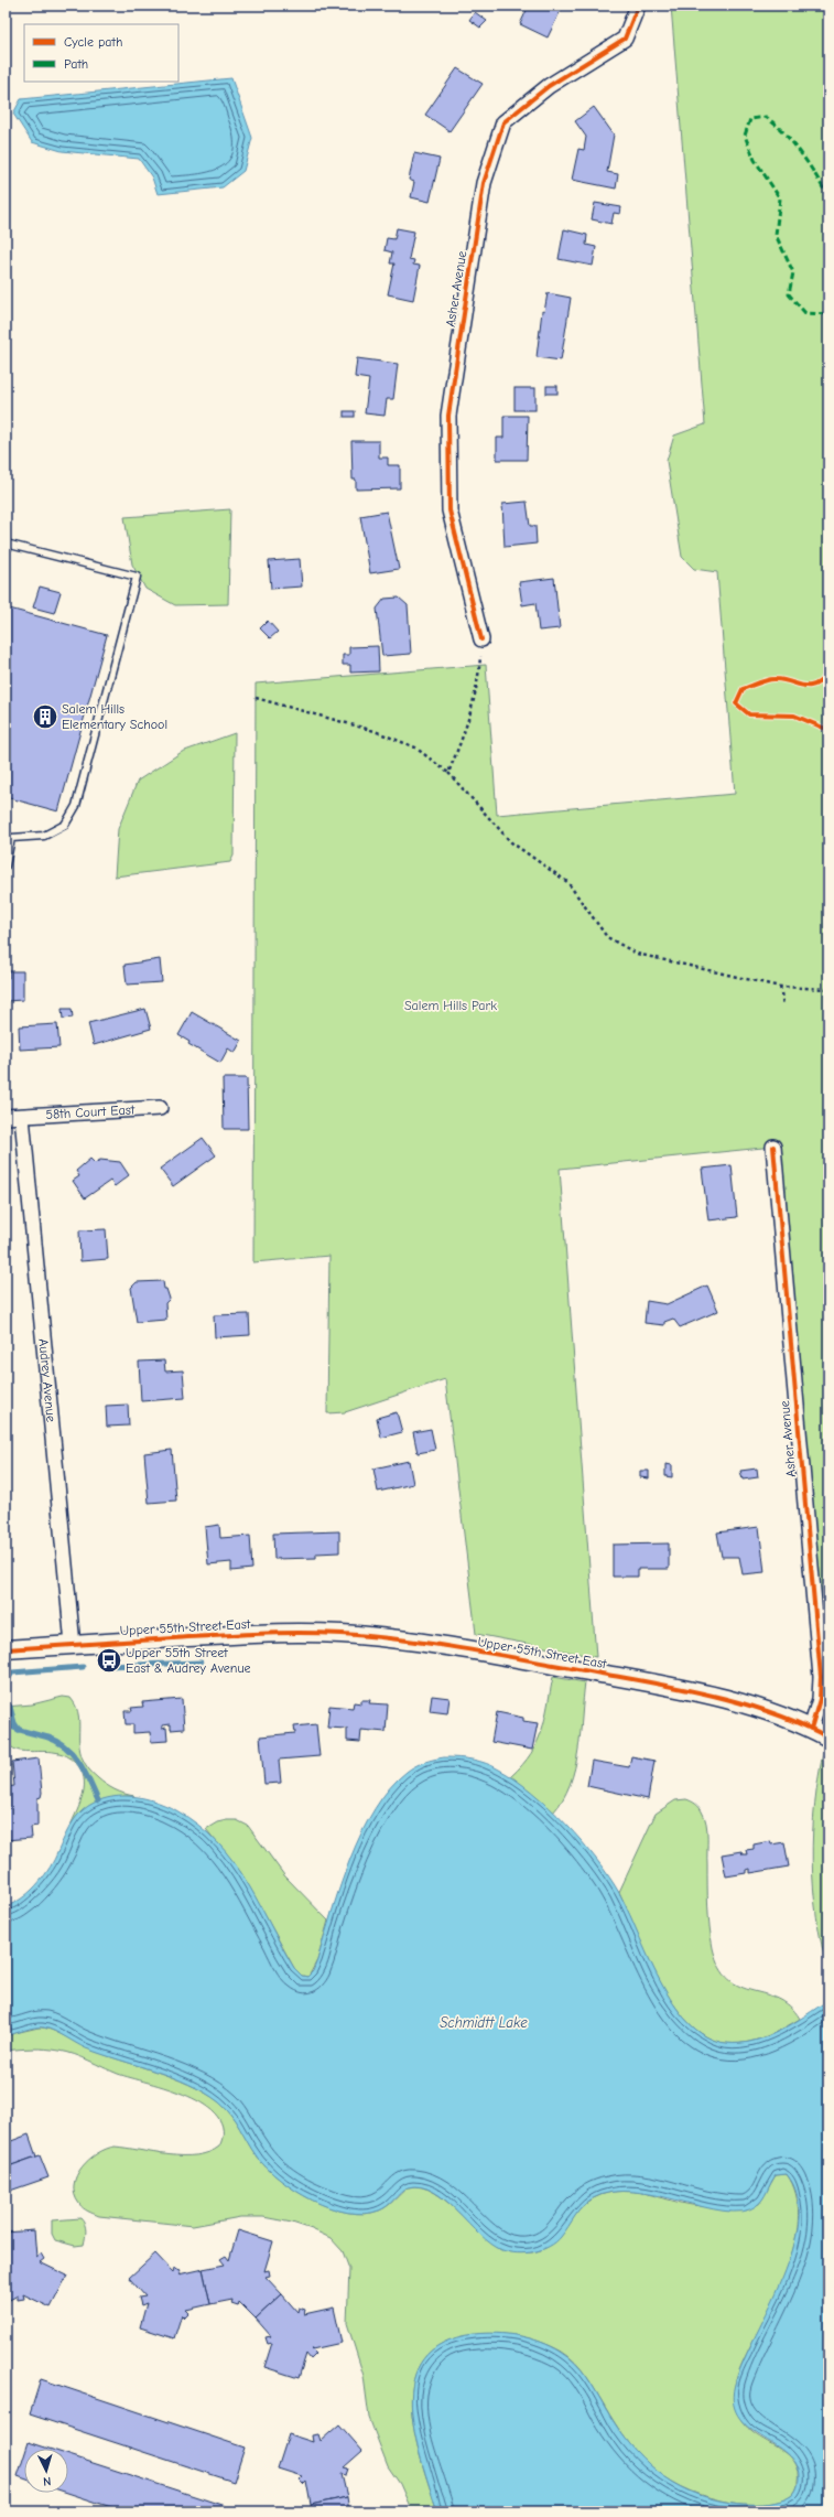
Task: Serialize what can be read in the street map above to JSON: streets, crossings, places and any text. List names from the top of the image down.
{
  "streets": {
    "street": [
      "Asher Avenue",
      "58th Court East",
      "Audrey Avenue",
      "Upper 55th Street East"
    ]
  },
  "crossings": [
    ["Asher Avenue", "Upper 55th Street East"],
    ["58th Court East", "Audrey Avenue"],
    ["Audrey Avenue", "Upper 55th Street East"]
  ],
  "water": ["Schmidtt Lake"],
  "parks": ["Salem Hills Park"],
  "places": {
    "building": ["Salem Hills Elementary School"],
    "bus stop": ["Upper 55th Street East & Audrey Avenue"]
  },
  "legend": ["Cycle path", "Path"],
  "north": "bottom"
}
